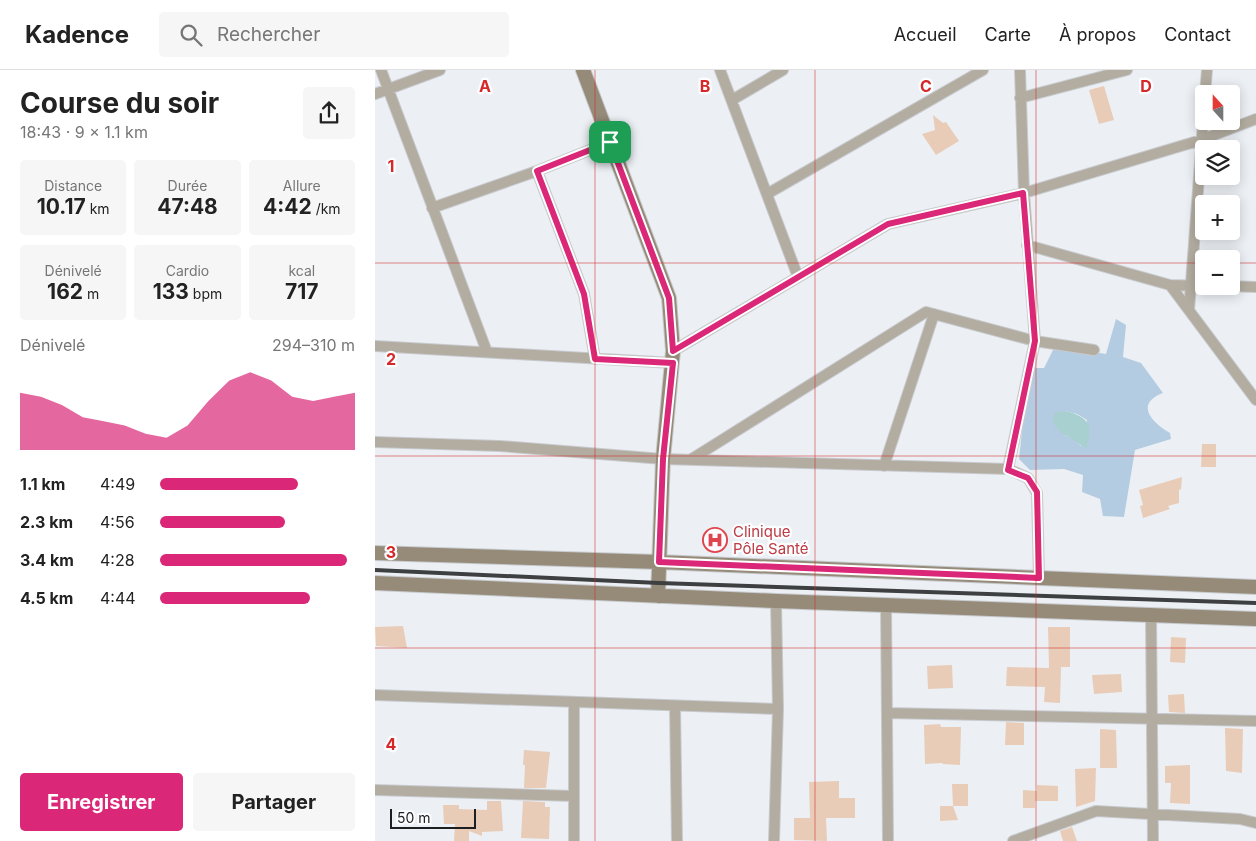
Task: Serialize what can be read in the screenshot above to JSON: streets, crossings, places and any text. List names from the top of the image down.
{
  "places": {
    "hospital": ["Clinique Pôle Santé"]
  },
  "scale_bar": "50 m",
  "north": "top",
  "page": {
    "header": "Kadence",
    "search": "Rechercher",
    "nav": [
      "Accueil",
      "Carte",
      "À propos",
      "Contact"
    ],
    "heading": ["Course du soir", "18:43 · 9 × 1.1 km"],
    "map_buttons": ["+", "−"],
    "stats": [
      ["Distance", "10.17 km"],
      ["Durée", "47:48"],
      ["Allure", "4:42 /km"],
      ["Dénivelé", "162 m"],
      ["Cardio", "133 bpm"],
      ["kcal", "717"]
    ],
    "chart": ["Dénivelé", "294–310 m"],
    "list": [
      {
        "name": "1.1 km",
        "note": "4:49"
      },
      {
        "name": "2.3 km",
        "note": "4:56"
      },
      {
        "name": "3.4 km",
        "note": "4:28"
      },
      {
        "name": "4.5 km",
        "note": "4:44"
      }
    ],
    "buttons": ["Enregistrer", "Partager"],
    "scale": "50 m"
  },
  "grid": {
    "columns": [
      "A",
      "B",
      "C",
      "D"
    ],
    "rows": [
      "1",
      "2",
      "3",
      "4"
    ]
  }
}
